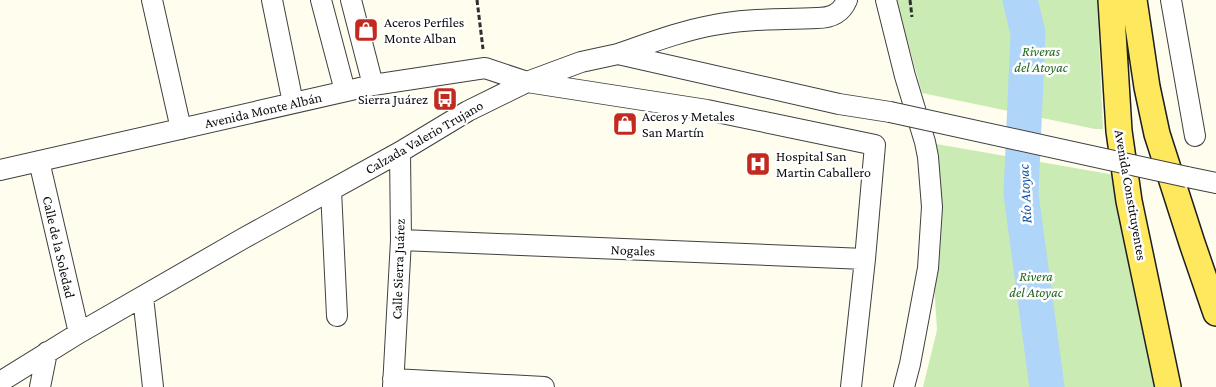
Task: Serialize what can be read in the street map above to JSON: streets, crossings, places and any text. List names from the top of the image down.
{
  "streets": {
    "main road": ["Avenida Constituyentes"],
    "street": [
      "Avenida Monte Albán",
      "Calzada Valerio Trujano",
      "Calle de la Soledad",
      "Nogales",
      "Calle Sierra Juárez"
    ]
  },
  "crossings": [
    ["Avenida Monte Albán", "Calzada Valerio Trujano"],
    ["Avenida Monte Albán", "Calle de la Soledad"],
    ["Avenida Monte Albán", "Nogales"],
    ["Calzada Valerio Trujano", "Calle de la Soledad"],
    ["Calzada Valerio Trujano", "Calle Sierra Juárez"],
    ["Nogales", "Calle Sierra Juárez"]
  ],
  "water": ["Río Atoyac"],
  "parks": ["Riveras del Atoyac", "Rivera del Atoyac"],
  "places": {
    "shop": ["Aceros Perfiles Monte Alban", "Aceros y Metales San Martín"],
    "bus stop": ["Sierra Juárez"],
    "hospital": ["Hospital San Martin Caballero"]
  }
}
